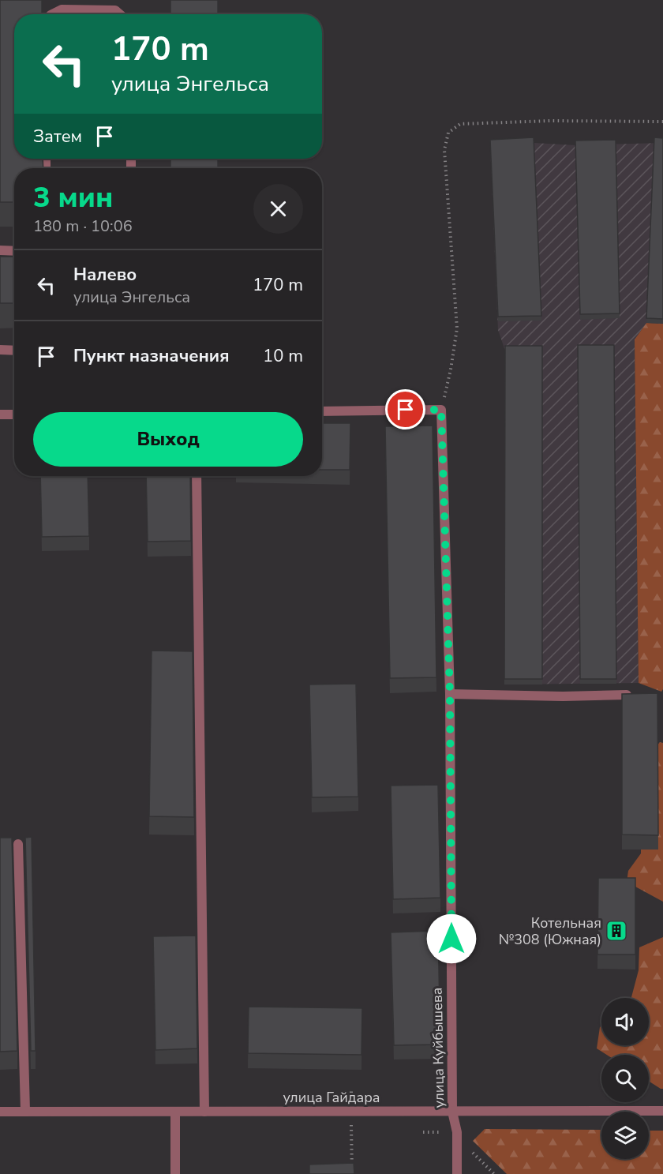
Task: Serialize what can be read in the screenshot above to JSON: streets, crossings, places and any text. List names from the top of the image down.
{
  "streets": {
    "street": ["улица Куйбышева", "улица Гайдара"]
  },
  "crossings": [
    ["улица Куйбышева", "улица Гайдара"]
  ],
  "places": {
    "building": ["Котельная №308 (Южная)"]
  },
  "page": {
    "turn": ["170 m", "улица Энгельса"],
    "then": "Затем",
    "heading": ["3 мин", "180 m · 10:06"],
    "list": [
      {
        "name": "Налево",
        "note": "улица Энгельса",
        "value": "170 m"
      },
      {
        "name": "Пункт назначения",
        "value": "10 m"
      }
    ],
    "buttons": "Выход"
  }
}
